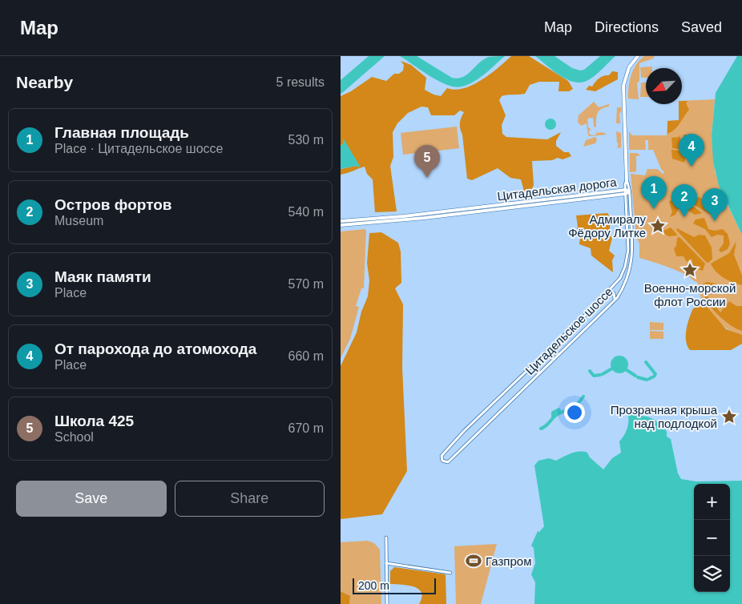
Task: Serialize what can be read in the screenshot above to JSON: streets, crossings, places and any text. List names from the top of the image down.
{
  "streets": {
    "street": ["Цитадельская дорога", "Цитадельское шоссе"]
  },
  "crossings": [
    ["Цитадельская дорога", "Цитадельское шоссе"]
  ],
  "places": {
    "place": ["Адмиралу Фёдору Литке", "Военно-морской флот России", "Прозрачная крыша над подлодкой"],
    "sports": ["Газпром"]
  },
  "scale_bar": "200 m",
  "north": "bottom left",
  "page": {
    "header": "Map",
    "nav": ["Map", "Directions", "Saved"],
    "heading": ["Nearby", "5 results"],
    "list": [
      {
        "mark": "1",
        "name": "Главная площадь",
        "note": "Place · Цитадельское шоссе",
        "value": "530 m"
      },
      {
        "mark": "2",
        "name": "Остров фортов",
        "note": "Museum",
        "value": "540 m"
      },
      {
        "mark": "3",
        "name": "Маяк памяти",
        "note": "Place",
        "value": "570 m"
      },
      {
        "mark": "4",
        "name": "От парохода до атомохода",
        "note": "Place",
        "value": "660 m"
      },
      {
        "mark": "5",
        "name": "Школа 425",
        "note": "School",
        "value": "670 m"
      }
    ],
    "pins": [
      "4",
      "5",
      "1",
      "2",
      "3"
    ],
    "buttons": ["Save", "Share"],
    "map_buttons": ["+", "−"],
    "scale": "200 m"
  }
}
